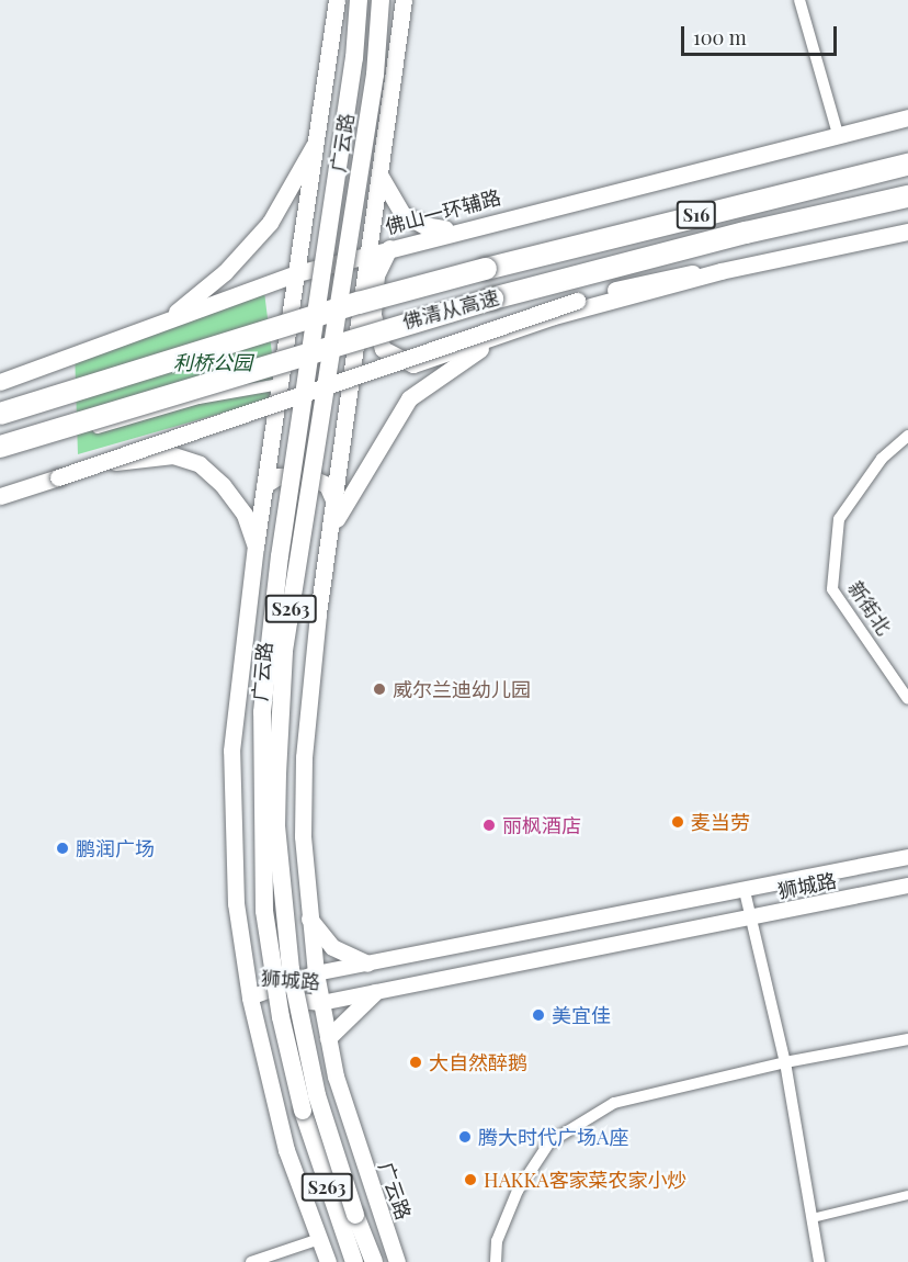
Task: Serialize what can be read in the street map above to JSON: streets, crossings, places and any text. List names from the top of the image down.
{
  "streets": {
    "highway": ["S16", "佛清从高速"],
    "main road": ["广云路", "佛山一环辅路", "S263"],
    "street": ["新街北", "狮城路"]
  },
  "crossings": [
    ["广云路", "佛山一环辅路"],
    ["广云路", "S263"],
    ["广云路", "狮城路"],
    ["S263", "狮城路"]
  ],
  "parks": ["利桥公园"],
  "places": [
    "威尔兰迪幼儿园",
    "麦当劳",
    "丽枫酒店",
    "鹏润广场",
    "美宜佳",
    "大自然醉鹅",
    "腾大时代广场A座",
    "HAKKA客家菜农家小炒"
  ],
  "scale_bar": "100 m"
}
